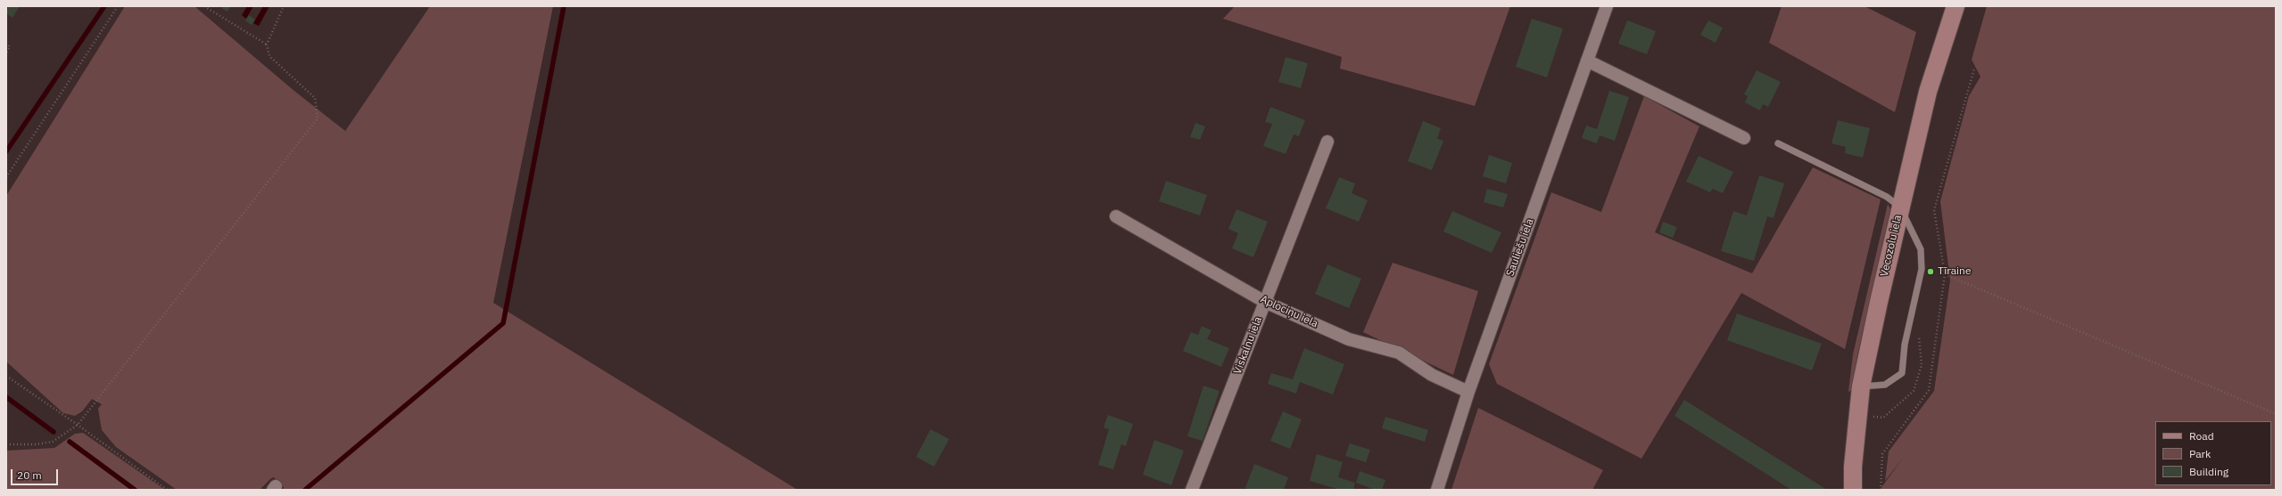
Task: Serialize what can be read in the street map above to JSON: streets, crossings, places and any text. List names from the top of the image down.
{
  "streets": {
    "street": [
      "Vecozolu iela",
      "Sauliešu iela",
      "Aplociņu iela",
      "Viskalnu iela"
    ]
  },
  "crossings": [
    ["Sauliešu iela", "Aplociņu iela"],
    ["Aplociņu iela", "Viskalnu iela"]
  ],
  "places": ["Tīraine"],
  "legend": ["Road", "Park", "Building"],
  "scale_bar": "20 m"
}
